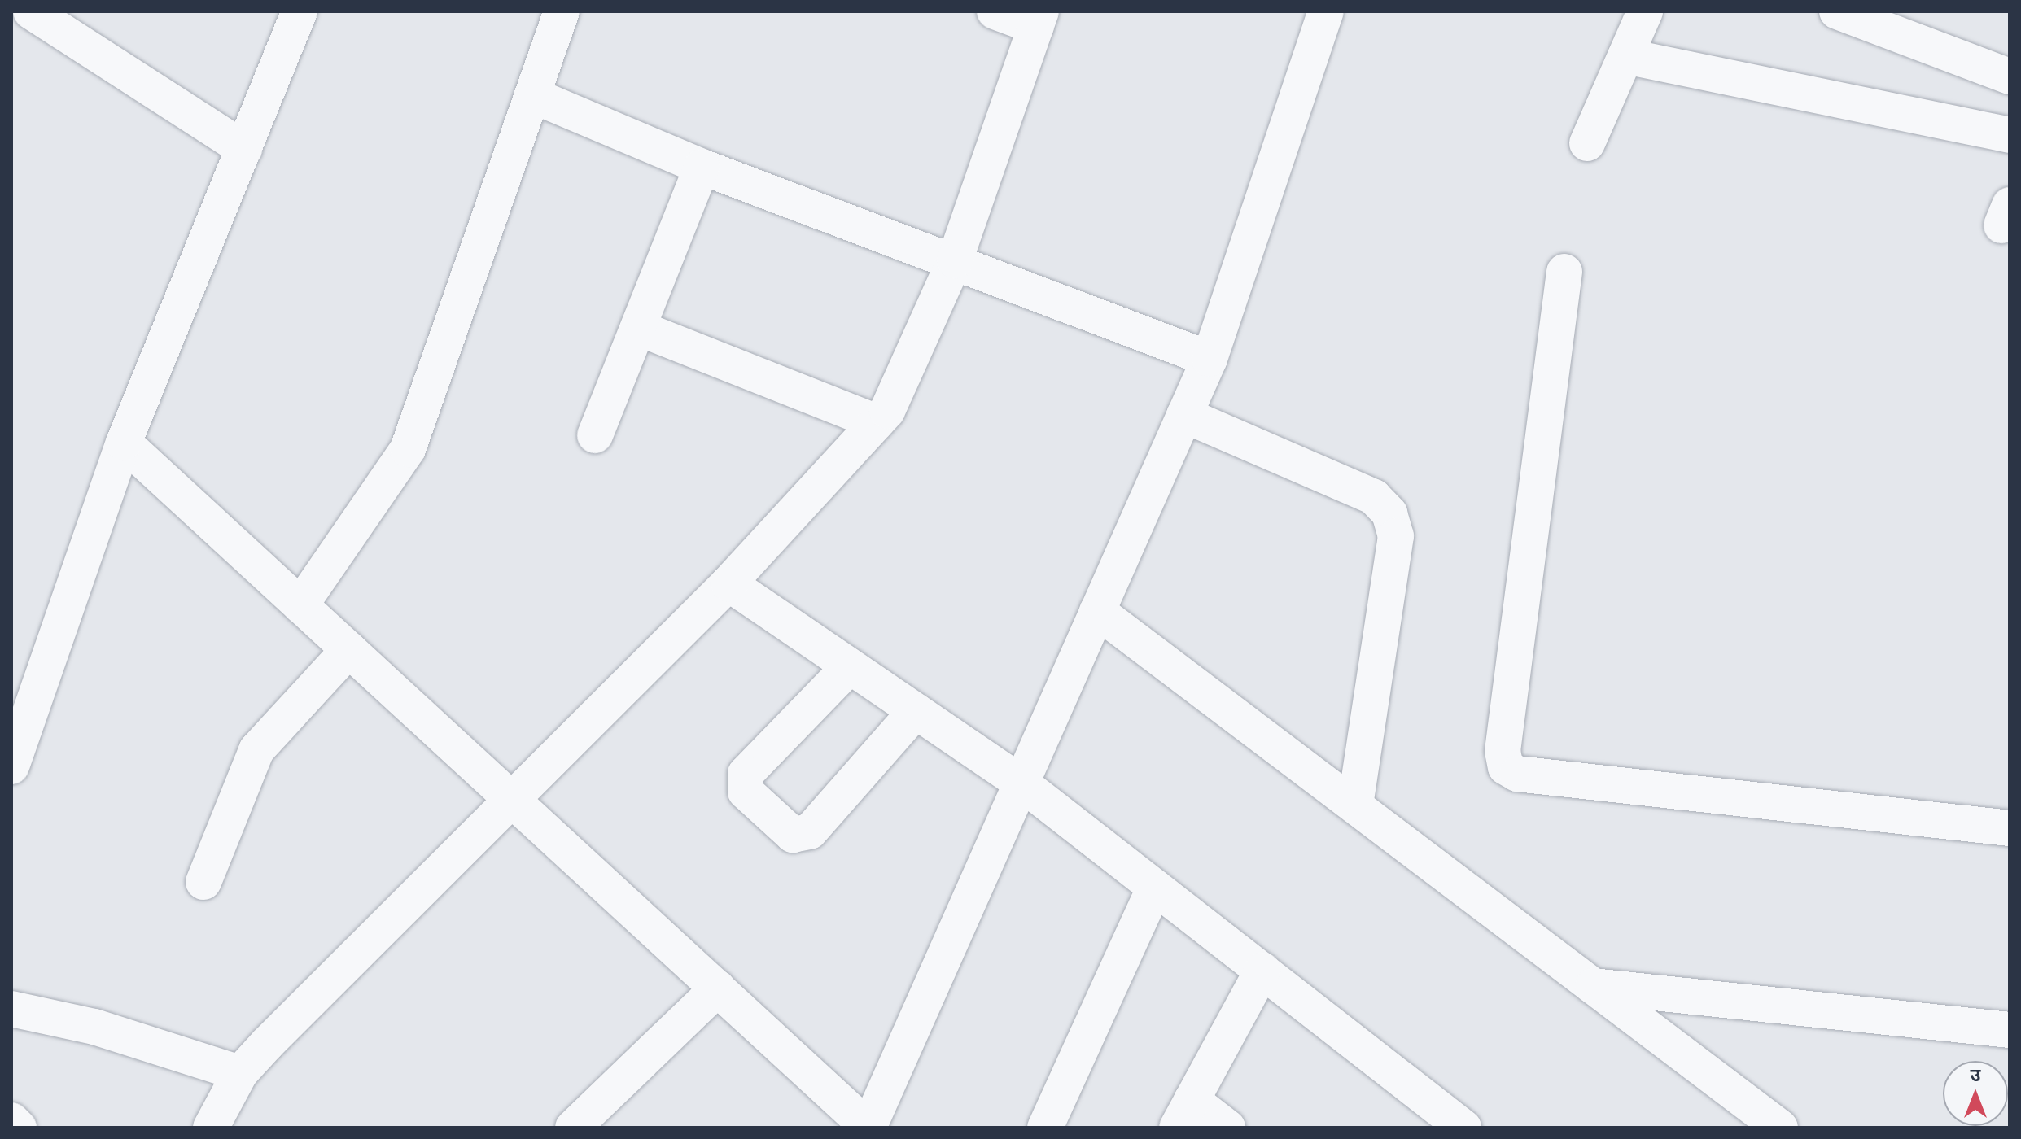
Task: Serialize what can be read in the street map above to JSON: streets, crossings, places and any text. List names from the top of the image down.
{
  "north": "top"
}
